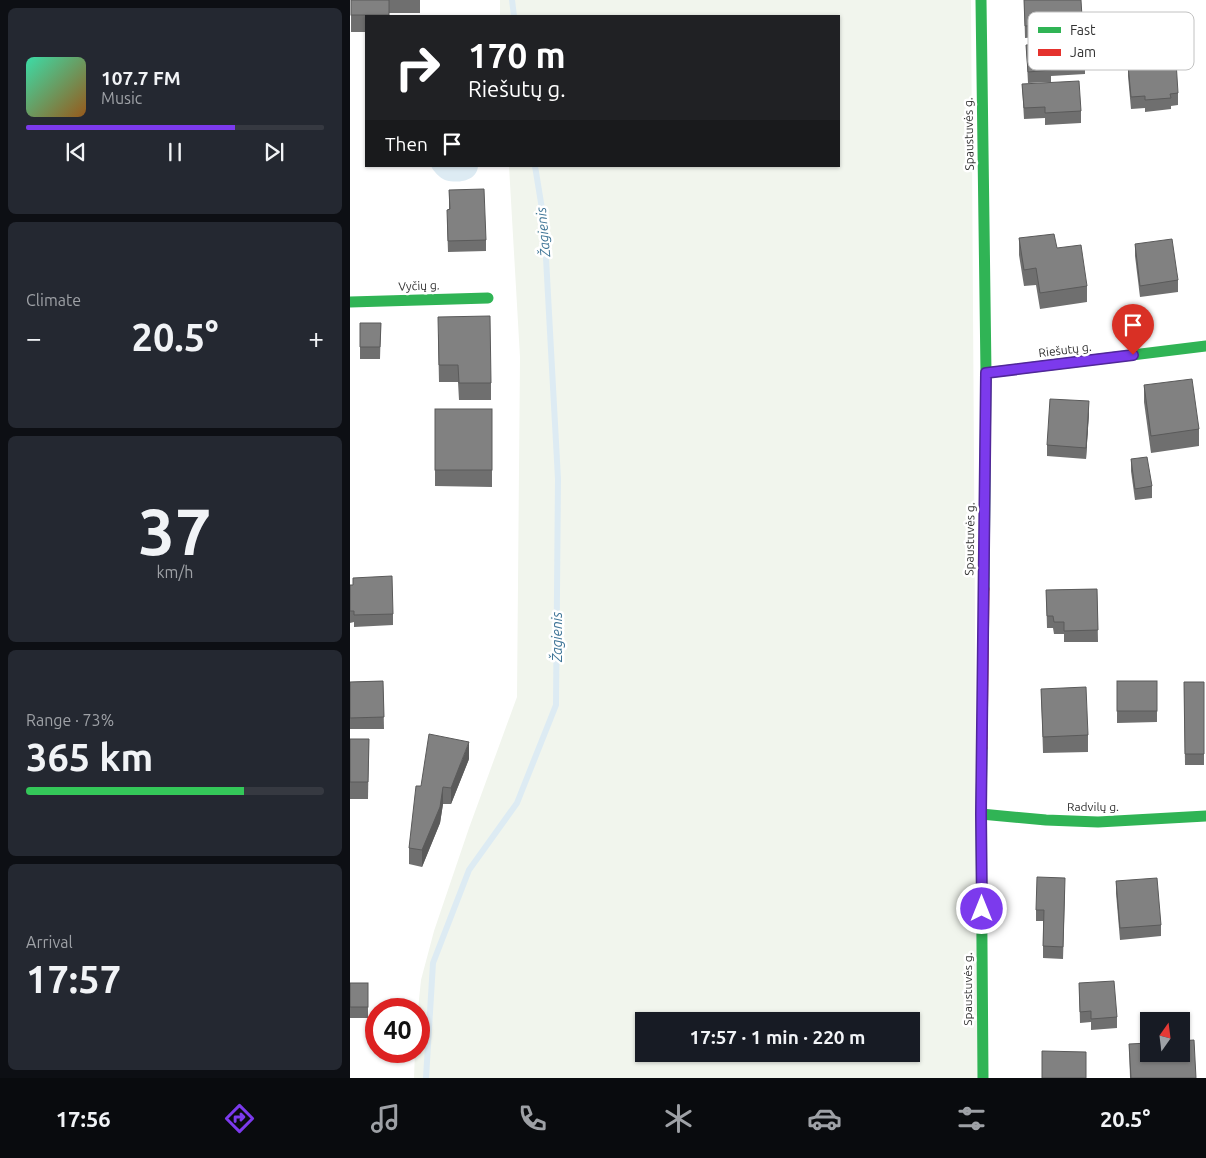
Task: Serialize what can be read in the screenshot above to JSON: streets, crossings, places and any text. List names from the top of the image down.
{
  "streets": {
    "street": [
      "Spaustuvės g.",
      "Vyčių g.",
      "Riešutų g.",
      "Radvilų g."
    ]
  },
  "crossings": [
    ["Spaustuvės g.", "Riešutų g."],
    ["Spaustuvės g.", "Radvilų g."]
  ],
  "water": ["Žagienis"],
  "legend": ["Fast", "Jam"],
  "north": "top",
  "page": {
    "turn": ["170 m", "Riešutų g."],
    "song": ["107.7 FM", "Music"],
    "then": "Then",
    "tile": [
      "Climate",
      ["37", "km/h"],
      ["Range · 73%", "365 km"],
      ["Arrival", "17:57"]
    ],
    "heat": ["−", "20.5°", "+"],
    "limit": "40",
    "trip": "17:57 · 1 min · 220 m",
    "tabs": ["17:56", "20.5°"]
  }
}
